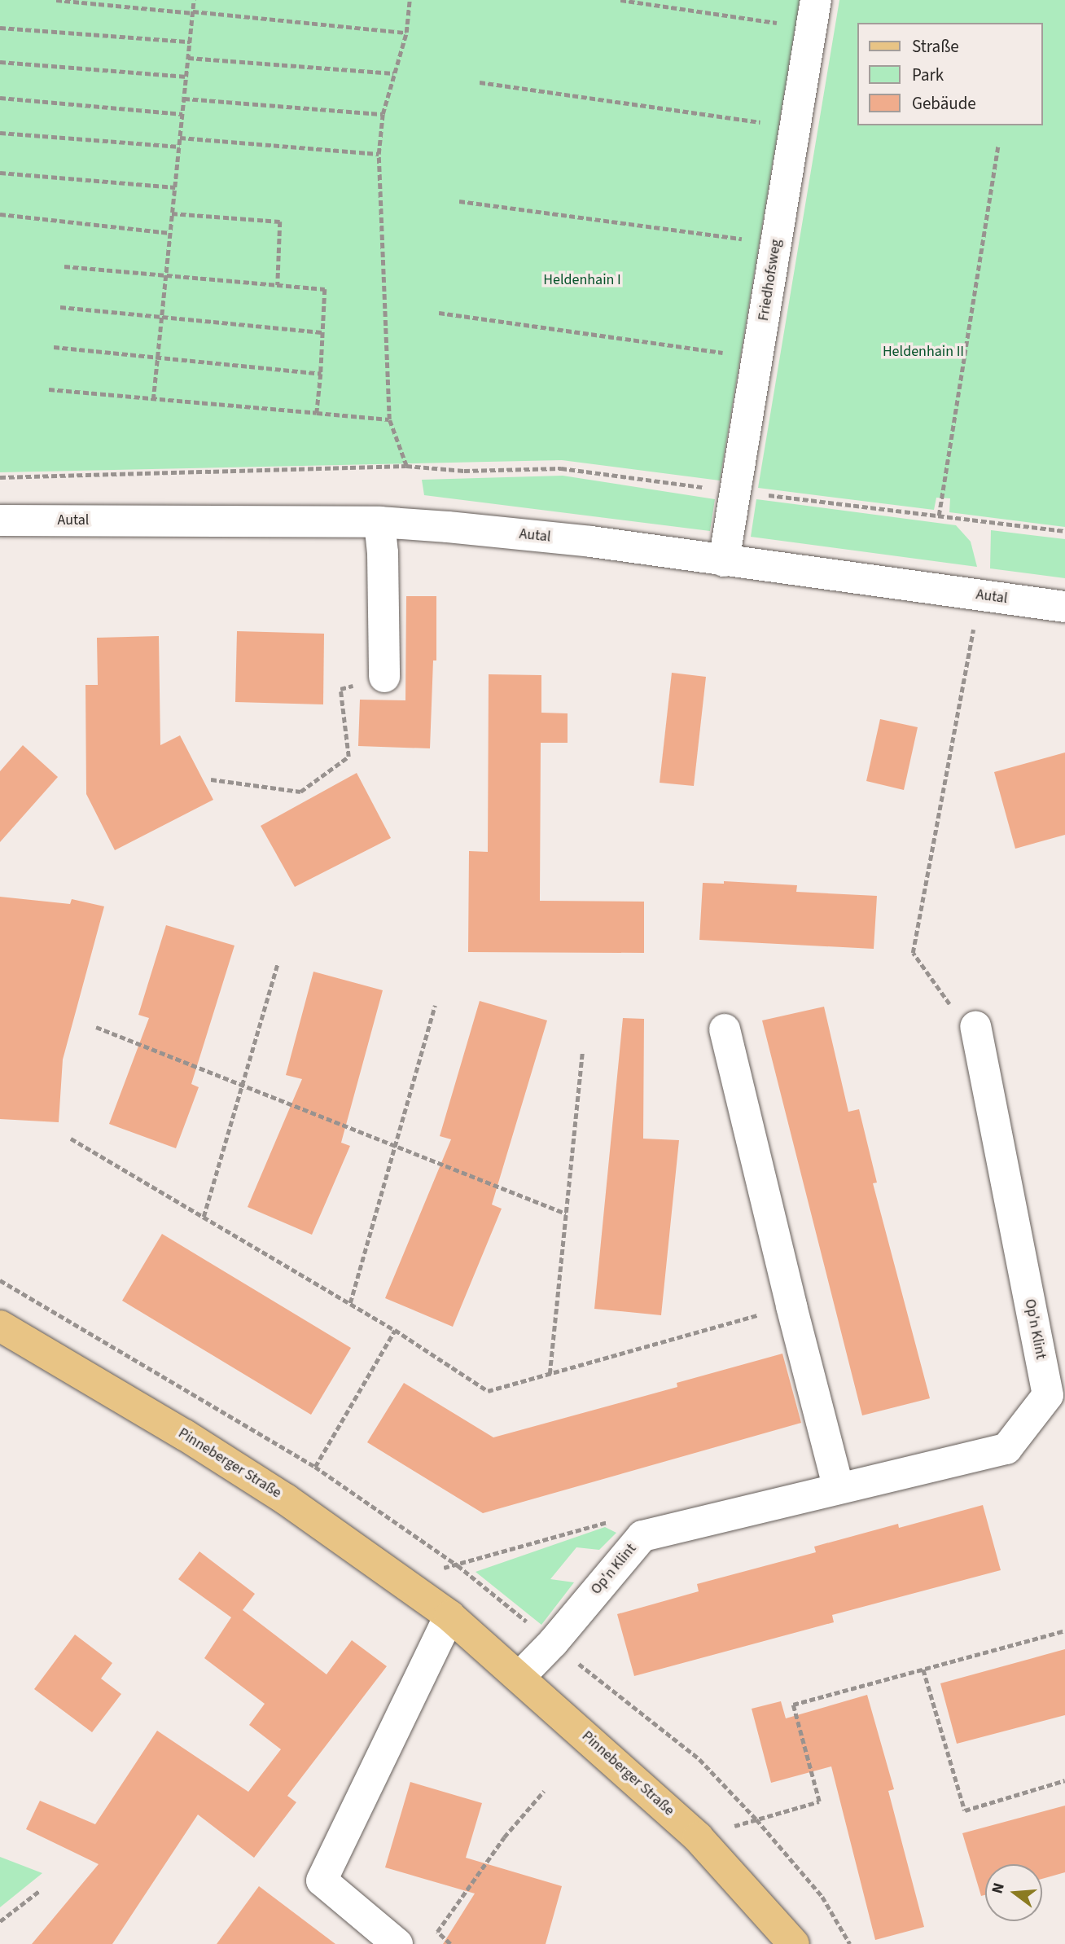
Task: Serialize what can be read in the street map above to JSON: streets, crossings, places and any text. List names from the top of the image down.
{
  "streets": {
    "main road": ["Pinneberger Straße"],
    "street": ["Friedhofsweg", "Autal", "Op'n Klint"]
  },
  "crossings": [
    ["Friedhofsweg", "Autal"],
    ["Op'n Klint", "Pinneberger Straße"]
  ],
  "parks": ["Heldenhain I", "Heldenhain II"],
  "legend": ["Straße", "Park", "Gebäude"],
  "north": "left"
}
